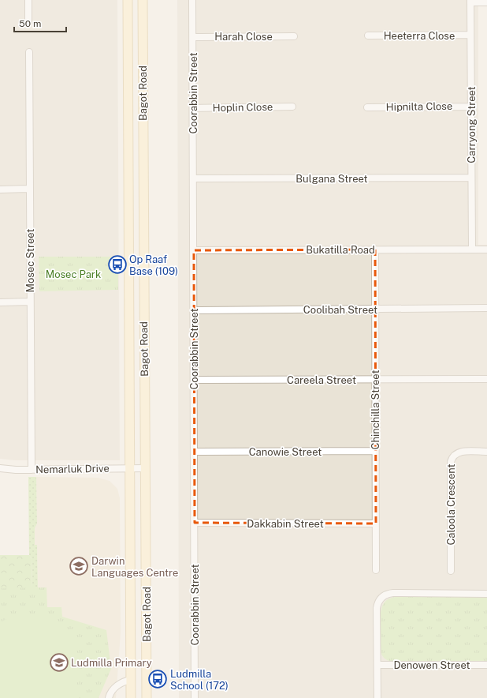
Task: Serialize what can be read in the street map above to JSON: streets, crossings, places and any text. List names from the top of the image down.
{
  "streets": {
    "main road": ["Bagot Road"],
    "street": [
      "Heeterra Close",
      "Harah Close",
      "Coorabbin Street",
      "Hipnilta Close",
      "Hoplin Close",
      "Carryong Street",
      "Bulgana Street",
      "Bukatilla Road",
      "Mosec Street",
      "Coolibah Street",
      "Careela Street",
      "Chinchilla Street",
      "Canowie Street",
      "Nemarluk Drive",
      "Caloola Crescent",
      "Dakkabin Street",
      "Denowen Street"
    ]
  },
  "crossings": [
    ["Heeterra Close", "Carryong Street"],
    ["Harah Close", "Coorabbin Street"],
    ["Bagot Road", "Nemarluk Drive"],
    ["Coorabbin Street", "Hoplin Close"],
    ["Coorabbin Street", "Bulgana Street"],
    ["Coorabbin Street", "Bukatilla Road"],
    ["Coorabbin Street", "Coolibah Street"],
    ["Coorabbin Street", "Careela Street"],
    ["Coorabbin Street", "Canowie Street"],
    ["Coorabbin Street", "Dakkabin Street"],
    ["Hipnilta Close", "Carryong Street"],
    ["Carryong Street", "Bulgana Street"],
    ["Carryong Street", "Bukatilla Road"],
    ["Bukatilla Road", "Chinchilla Street"],
    ["Mosec Street", "Nemarluk Drive"],
    ["Coolibah Street", "Chinchilla Street"],
    ["Careela Street", "Chinchilla Street"],
    ["Chinchilla Street", "Canowie Street"],
    ["Chinchilla Street", "Dakkabin Street"]
  ],
  "parks": ["Mosec Park"],
  "places": {
    "bus stop": ["Op Raaf Base (109)", "Ludmilla School (172)"],
    "school or university": ["Darwin Languages Centre", "Ludmilla Primary"]
  },
  "scale_bar": "50 m"
}
